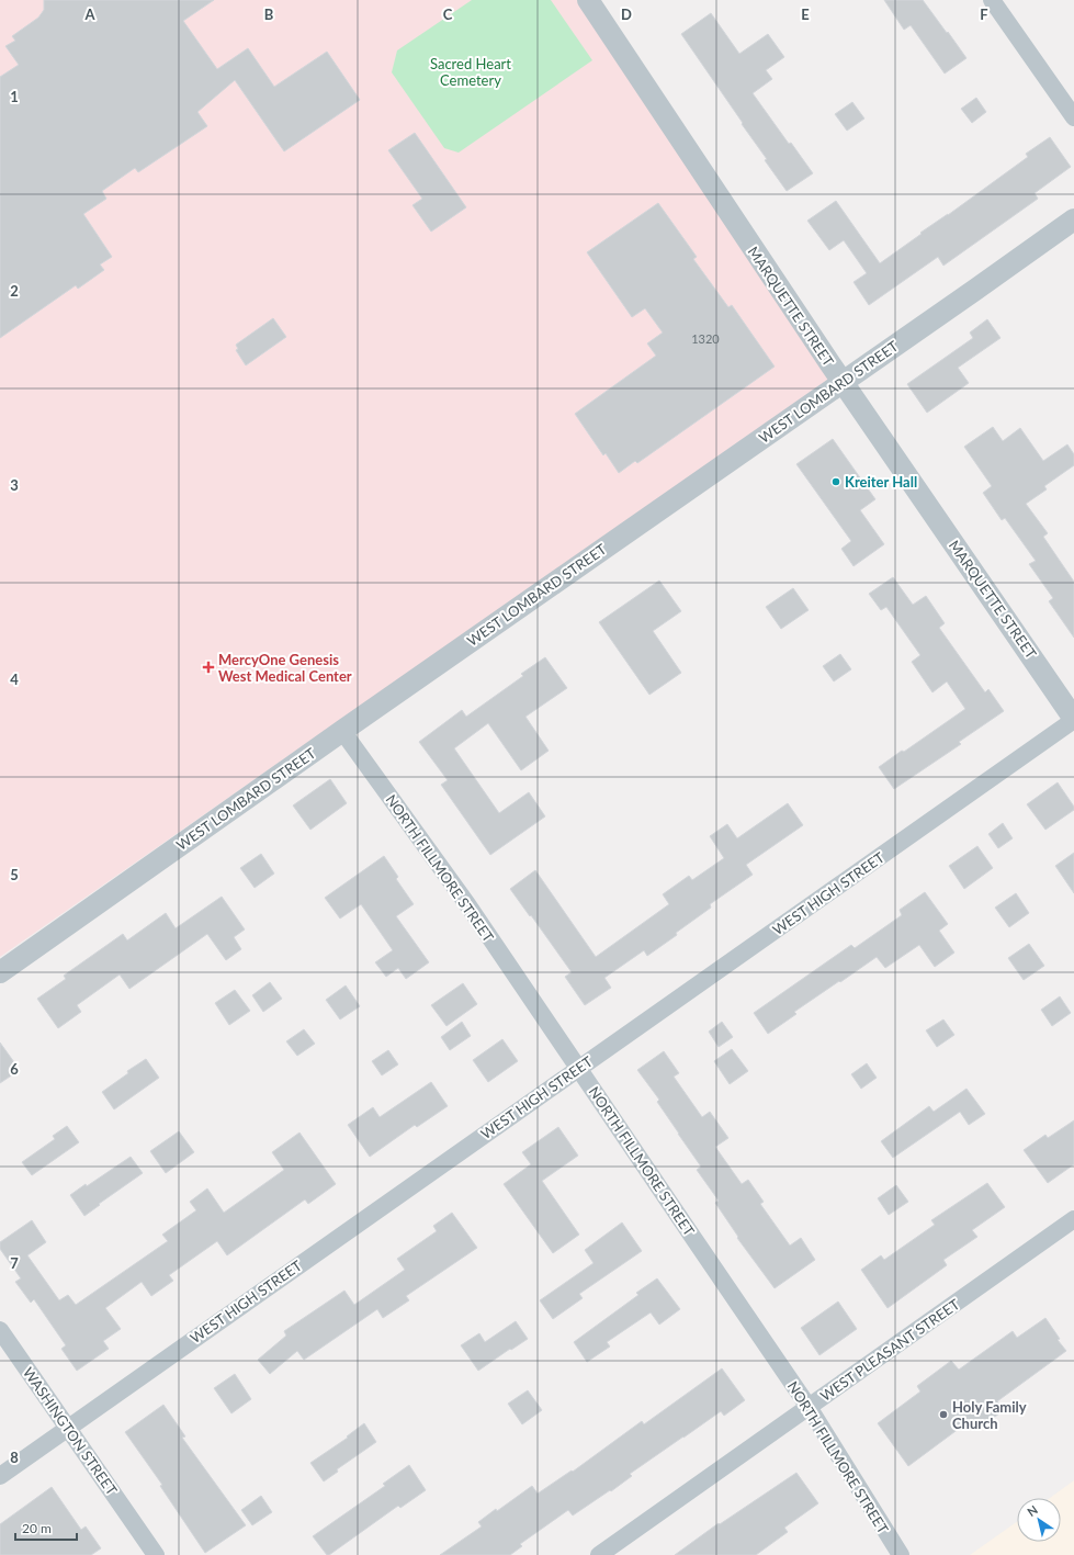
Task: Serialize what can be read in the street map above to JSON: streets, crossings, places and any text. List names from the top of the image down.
{
  "streets": {
    "street": [
      "MARQUETTE STREET",
      "WEST LOMBARD STREET",
      "NORTH FILLMORE STREET",
      "WEST HIGH STREET",
      "WEST PLEASANT STREET",
      "WASHINGTON STREET"
    ]
  },
  "crossings": [
    ["MARQUETTE STREET", "WEST LOMBARD STREET"],
    ["MARQUETTE STREET", "WEST HIGH STREET"],
    ["WEST LOMBARD STREET", "NORTH FILLMORE STREET"],
    ["NORTH FILLMORE STREET", "WEST HIGH STREET"],
    ["NORTH FILLMORE STREET", "WEST PLEASANT STREET"],
    ["WEST HIGH STREET", "WASHINGTON STREET"]
  ],
  "parks": ["Sacred Heart Cemetery"],
  "places": {
    "other": ["Kreiter Hall", "Holy Family Church"],
    "health": ["MercyOne Genesis West Medical Center"]
  },
  "house_numbers": ["1320"],
  "scale_bar": "20 m",
  "north": "top left",
  "grid": {
    "columns": [
      "A",
      "B",
      "C",
      "D",
      "E",
      "F"
    ],
    "rows": [
      "1",
      "2",
      "3",
      "4",
      "5",
      "6",
      "7",
      "8"
    ]
  }
}
